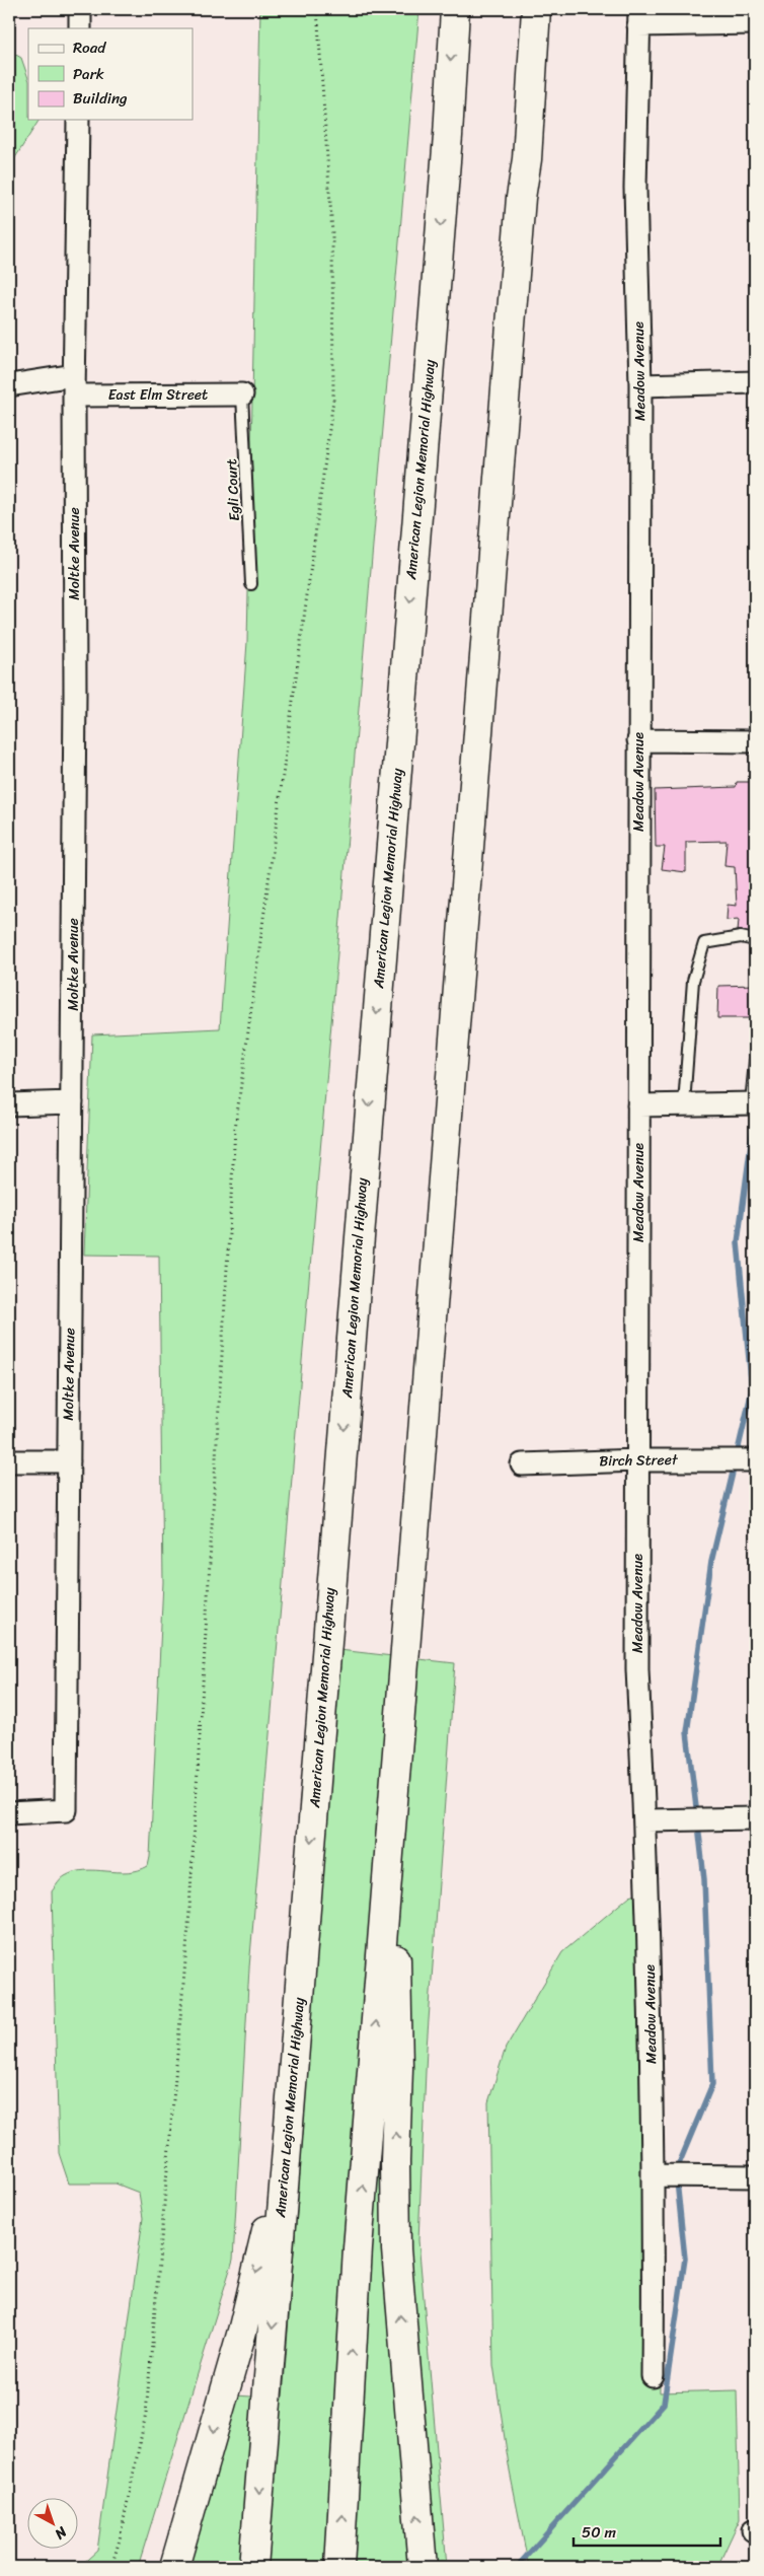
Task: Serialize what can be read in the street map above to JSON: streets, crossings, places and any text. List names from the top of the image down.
{
  "streets": {
    "highway": ["American Legion Memorial Highway"],
    "street": [
      "Meadow Avenue",
      "East Elm Street",
      "Moltke Avenue",
      "Birch Street"
    ],
    "lane": ["Egli Court"]
  },
  "crossings": [
    ["Meadow Avenue", "Birch Street"],
    ["East Elm Street", "Egli Court"],
    ["East Elm Street", "Moltke Avenue"]
  ],
  "legend": ["Road", "Park", "Building"],
  "scale_bar": "50 m",
  "north": "bottom right"
}
